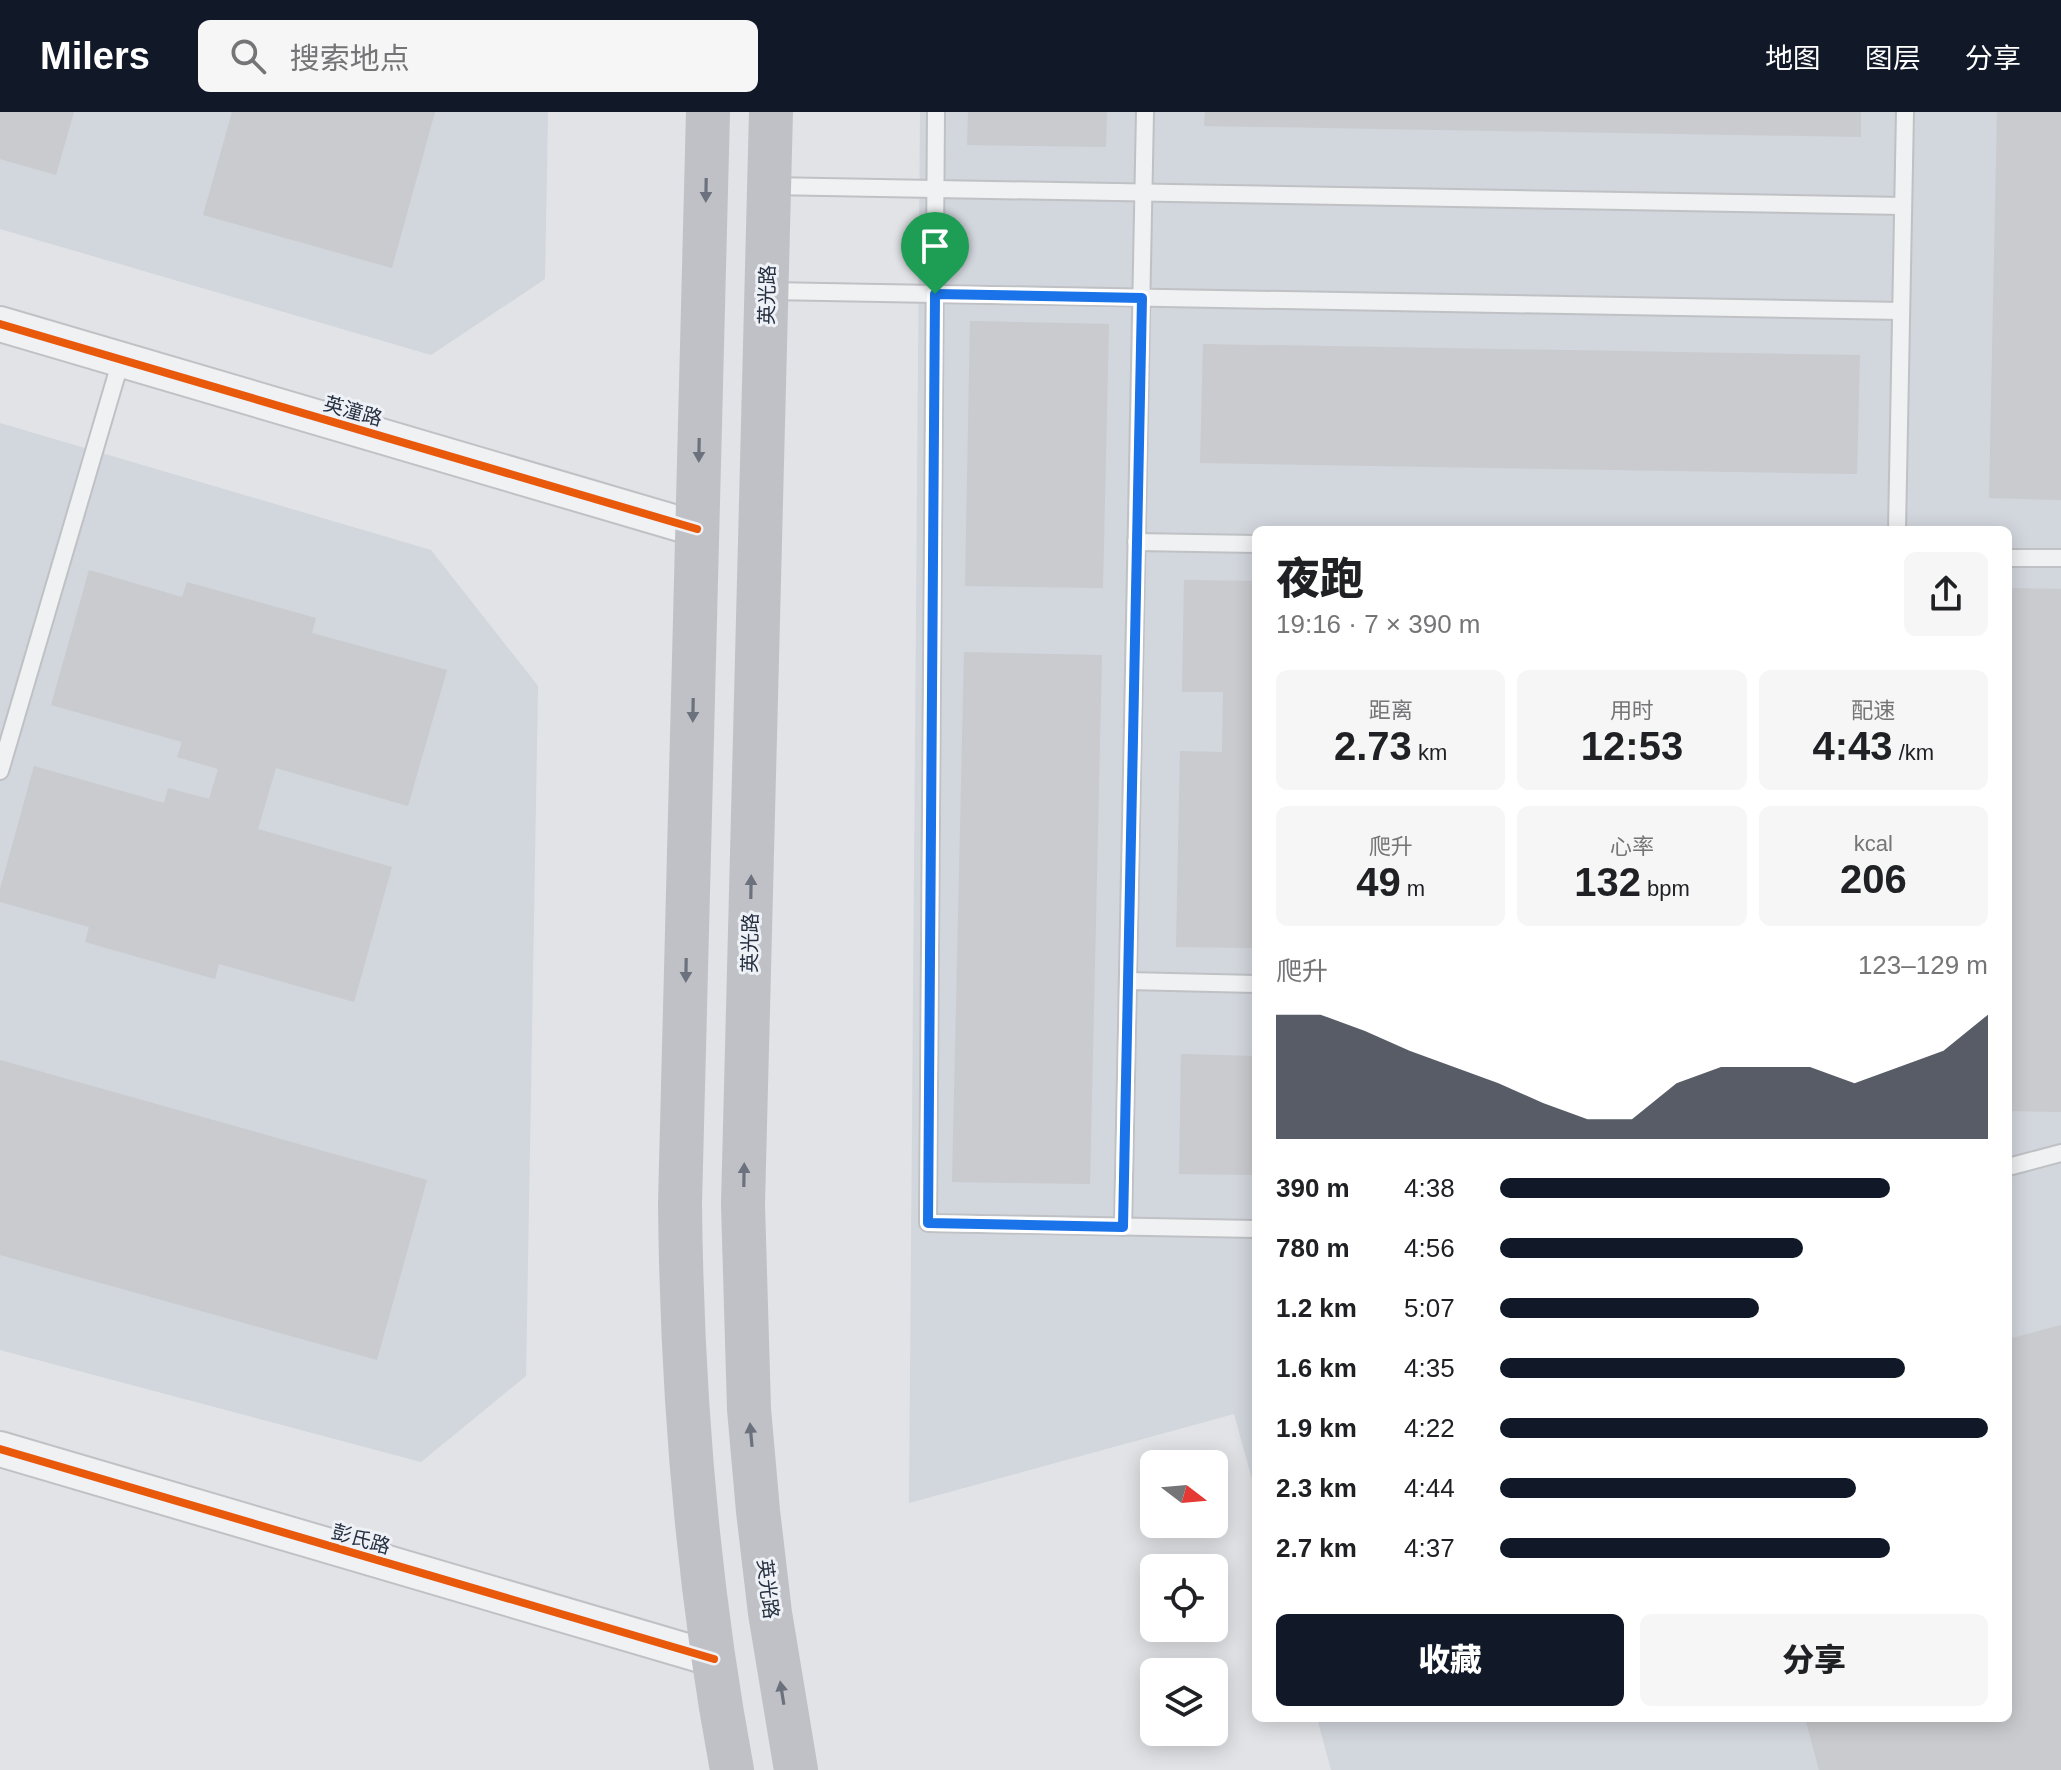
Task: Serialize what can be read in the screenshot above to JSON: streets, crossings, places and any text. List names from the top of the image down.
{
  "streets": {
    "main road": ["英光路"],
    "street": ["英潼路", "彭氏路"]
  },
  "north": "right",
  "page": {
    "header": "Milers",
    "search": "搜索地点",
    "nav": ["地图", "图层", "分享"],
    "heading": ["夜跑", "19:16 · 7 × 390 m"],
    "stats": [
      ["距离", "2.73 km"],
      ["用时", "12:53"],
      ["配速", "4:43 /km"],
      ["爬升", "49 m"],
      ["心率", "132 bpm"],
      ["kcal", "206"]
    ],
    "chart": ["爬升", "123–129 m"],
    "list": [
      {
        "name": "390 m",
        "note": "4:38"
      },
      {
        "name": "780 m",
        "note": "4:56"
      },
      {
        "name": "1.2 km",
        "note": "5:07"
      },
      {
        "name": "1.6 km",
        "note": "4:35"
      },
      {
        "name": "1.9 km",
        "note": "4:22"
      },
      {
        "name": "2.3 km",
        "note": "4:44"
      },
      {
        "name": "2.7 km",
        "note": "4:37"
      }
    ],
    "buttons": ["收藏", "分享"]
  }
}
